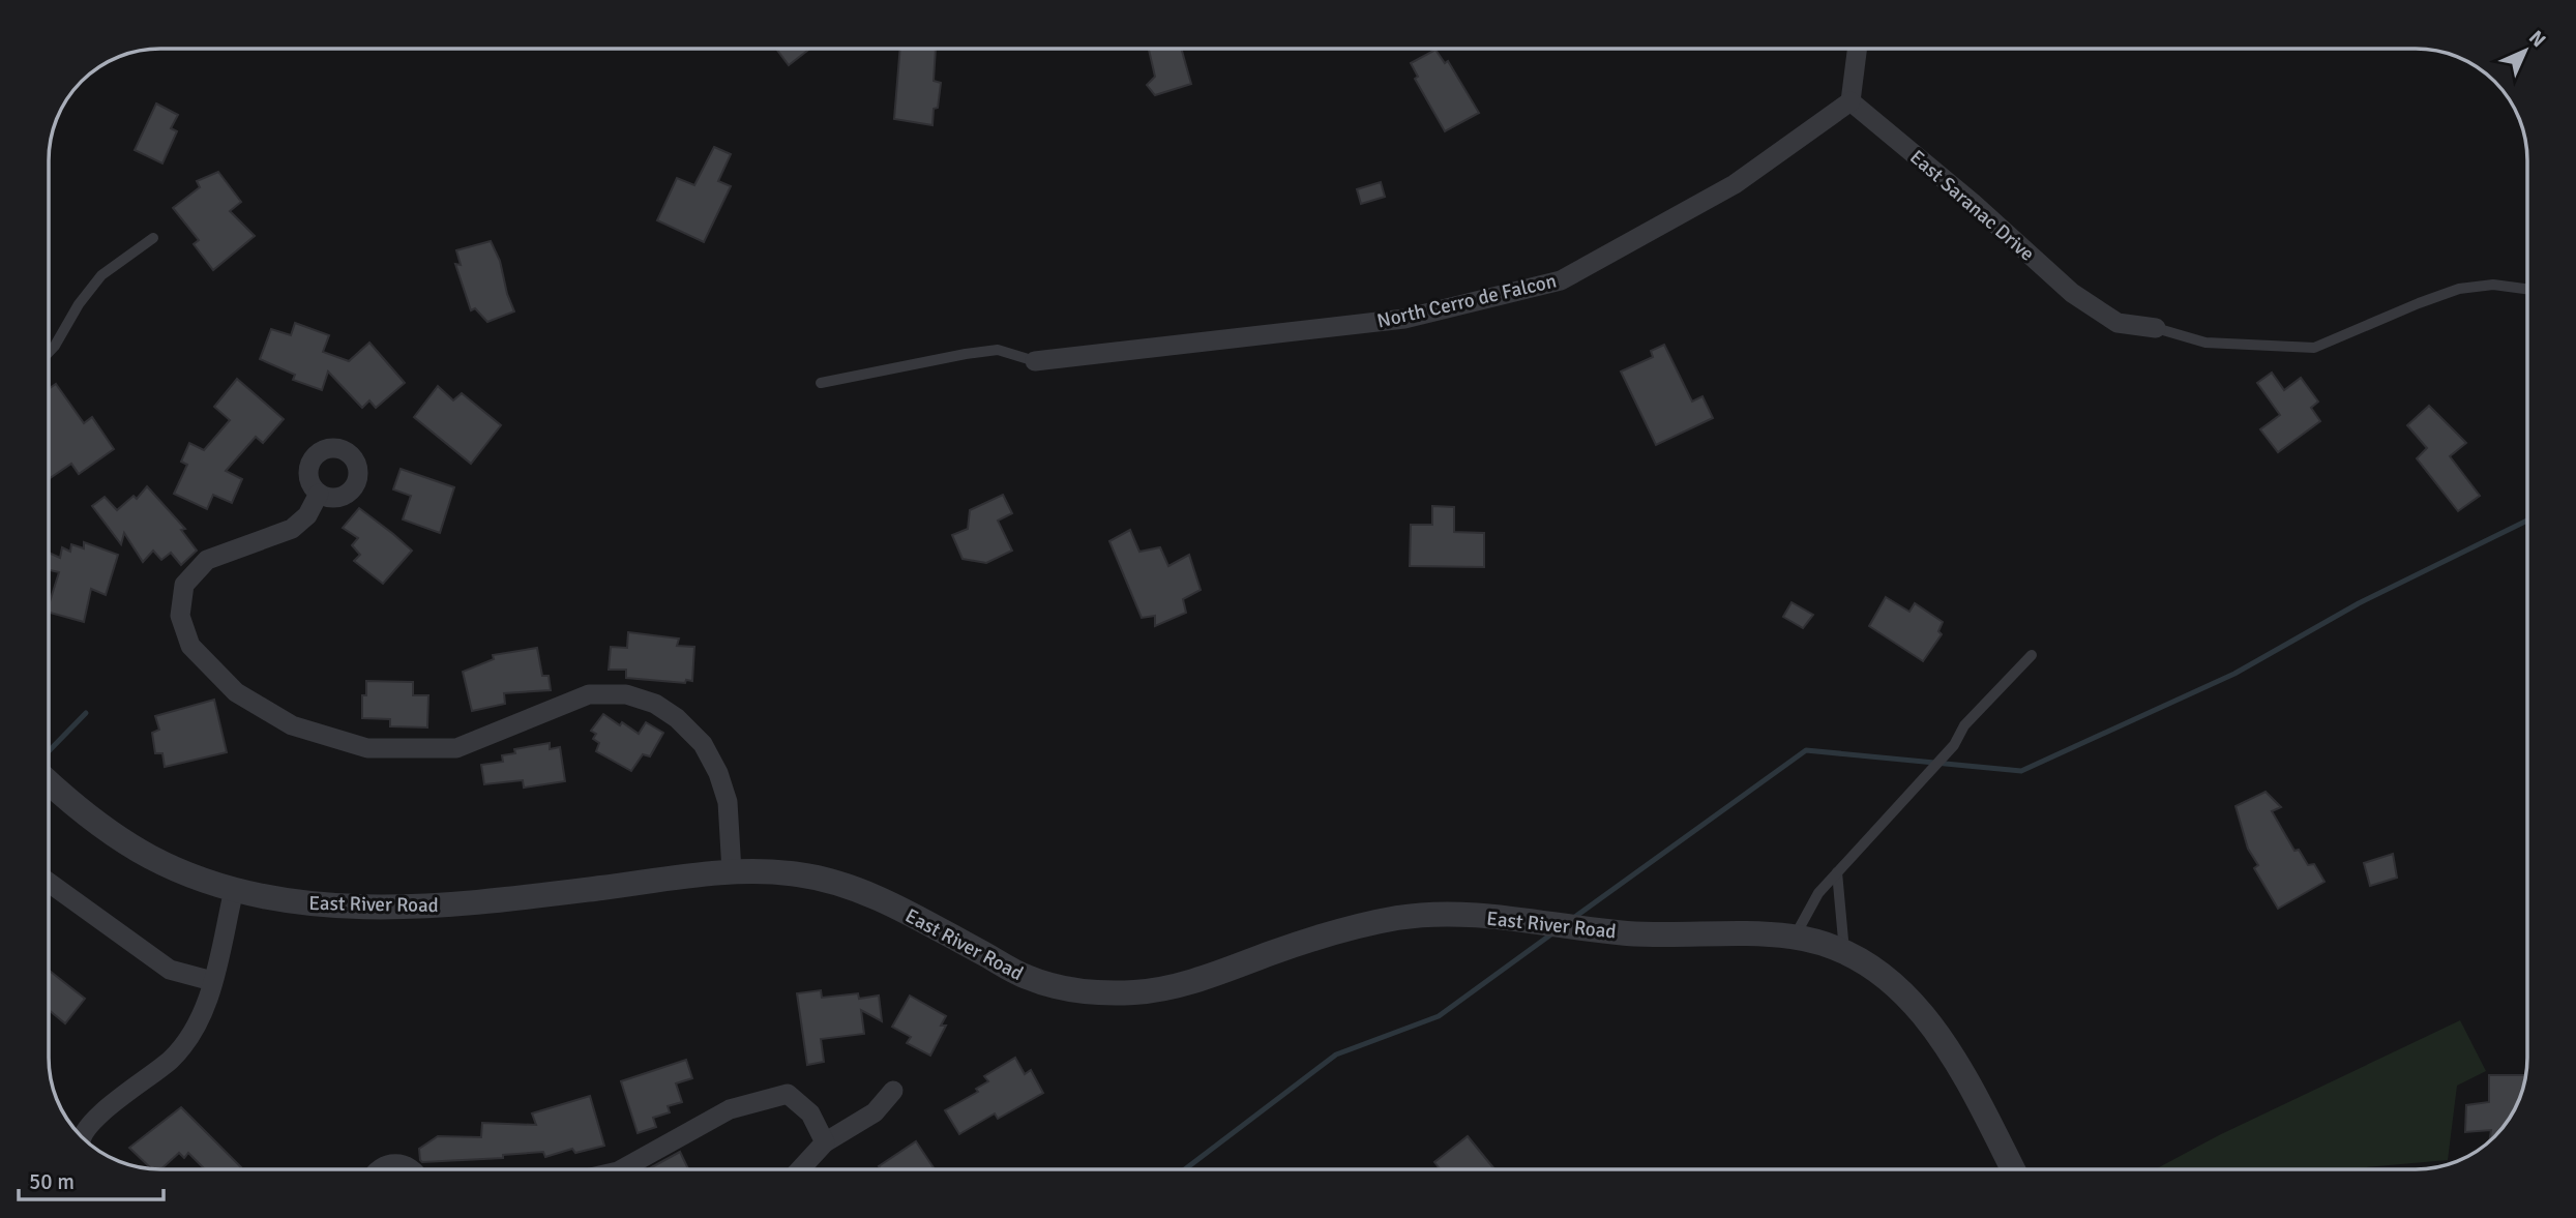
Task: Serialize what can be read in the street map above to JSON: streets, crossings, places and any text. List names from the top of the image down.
{
  "streets": {
    "street": ["East Saranac Drive", "North Cerro de Falcon", "East River Road"]
  },
  "crossings": [
    ["East Saranac Drive", "North Cerro de Falcon"]
  ],
  "scale_bar": "50 m",
  "north": "top right"
}
